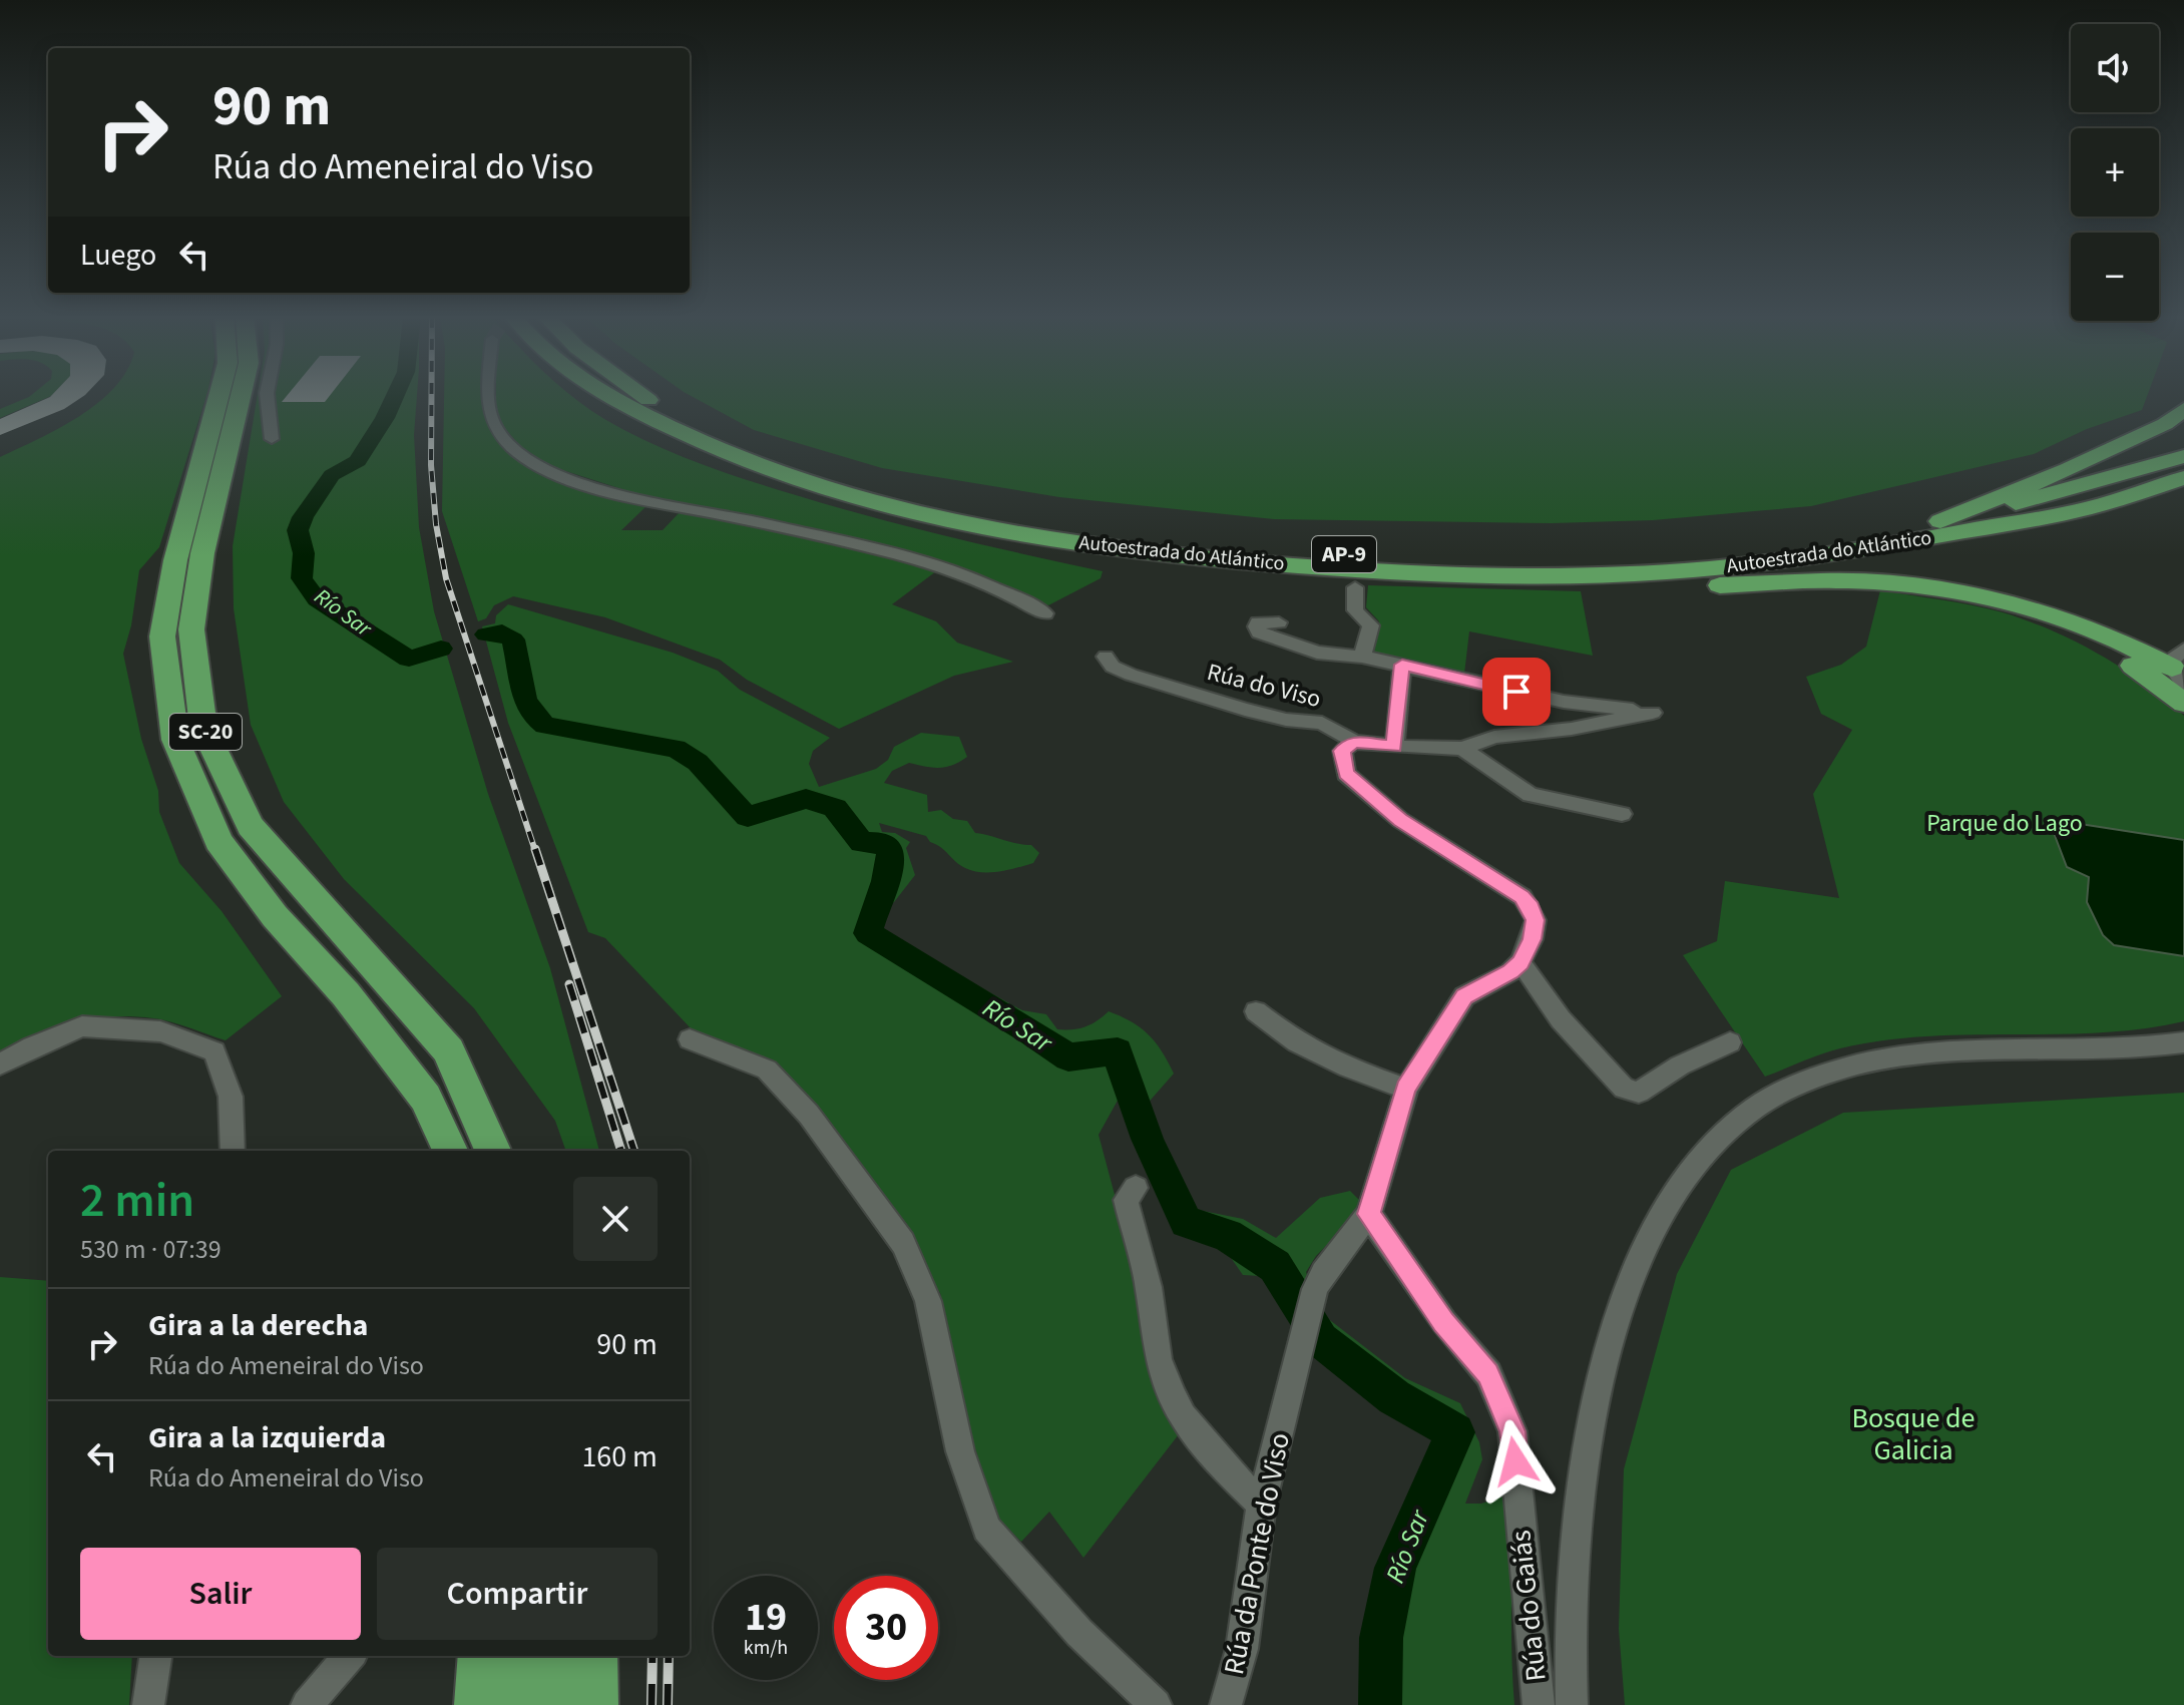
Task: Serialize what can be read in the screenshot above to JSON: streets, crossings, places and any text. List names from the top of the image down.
{
  "streets": {
    "highway": ["Autoestrada do Atlántico", "AP-9", "SC-20"],
    "street": ["Rúa do Viso", "Rúa da Ponte do Viso", "Rúa do Gaiás"]
  },
  "crossings": [
    ["Rúa da Ponte do Viso", "Rúa do Gaiás"]
  ],
  "water": ["Río Sar"],
  "parks": ["Parque do Lago", "Bosque de Galicia"],
  "page": {
    "map_buttons": ["+", "−"],
    "turn": ["90 m", "Rúa do Ameneiral do Viso"],
    "then": "Luego",
    "heading": ["2 min", "530 m · 07:39"],
    "list": [
      {
        "name": "Gira a la derecha",
        "note": "Rúa do Ameneiral do Viso",
        "value": "90 m"
      },
      {
        "name": "Gira a la izquierda",
        "note": "Rúa do Ameneiral do Viso",
        "value": "160 m"
      }
    ],
    "buttons": ["Salir", "Compartir"],
    "speed": "19 km/h",
    "limit": "30"
  }
}
